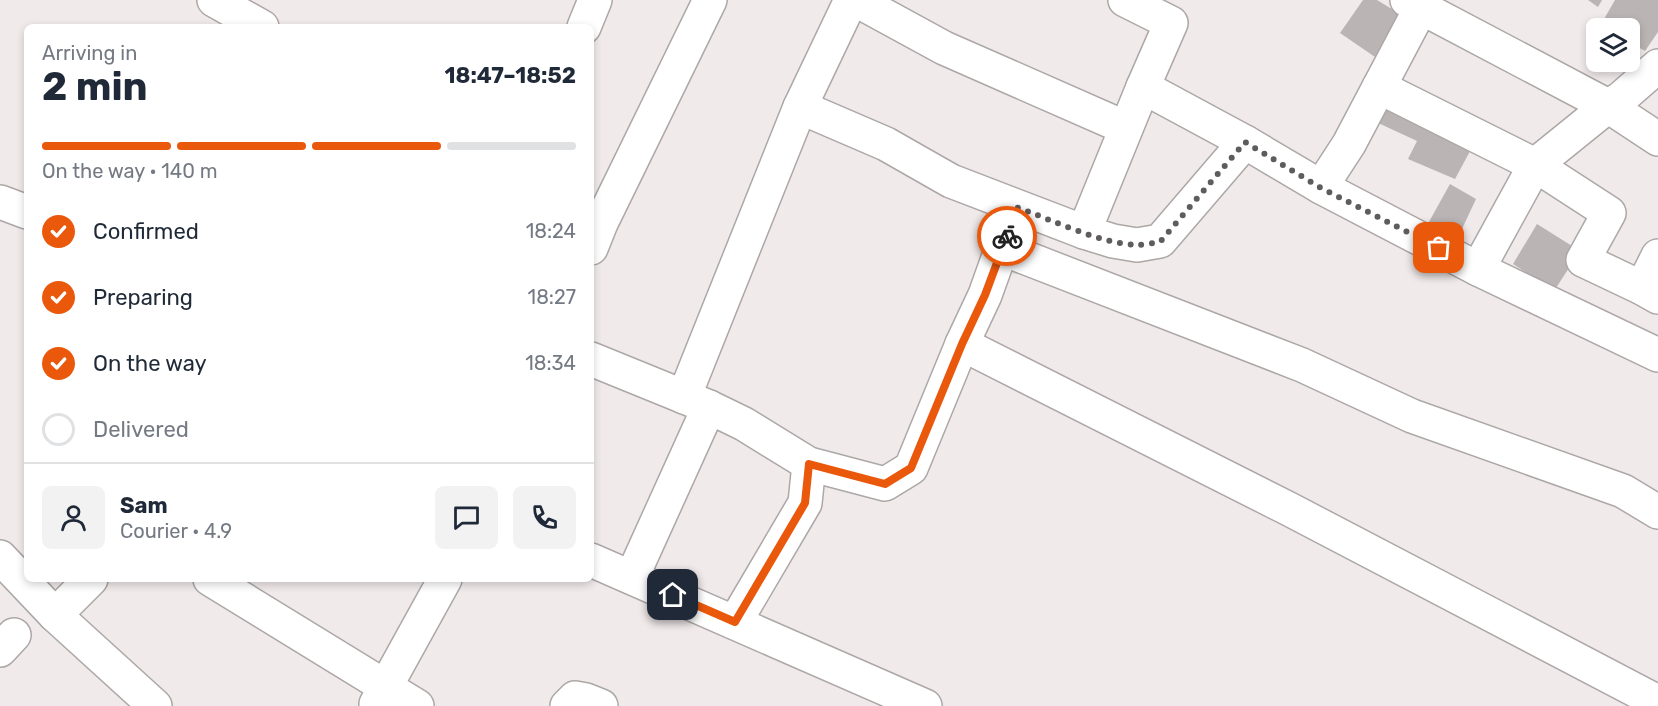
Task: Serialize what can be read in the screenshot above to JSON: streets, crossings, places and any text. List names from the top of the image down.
{
  "page": {
    "heading": ["2 min", "Arriving in", "18:47–18:52"],
    "panel": ["Sam", "Courier · 4.9"],
    "bar": "On the way · 140 m",
    "list": [
      ["Confirmed", "18:24"],
      ["Preparing", "18:27"],
      ["On the way", "18:34"],
      "Delivered"
    ]
  }
}
